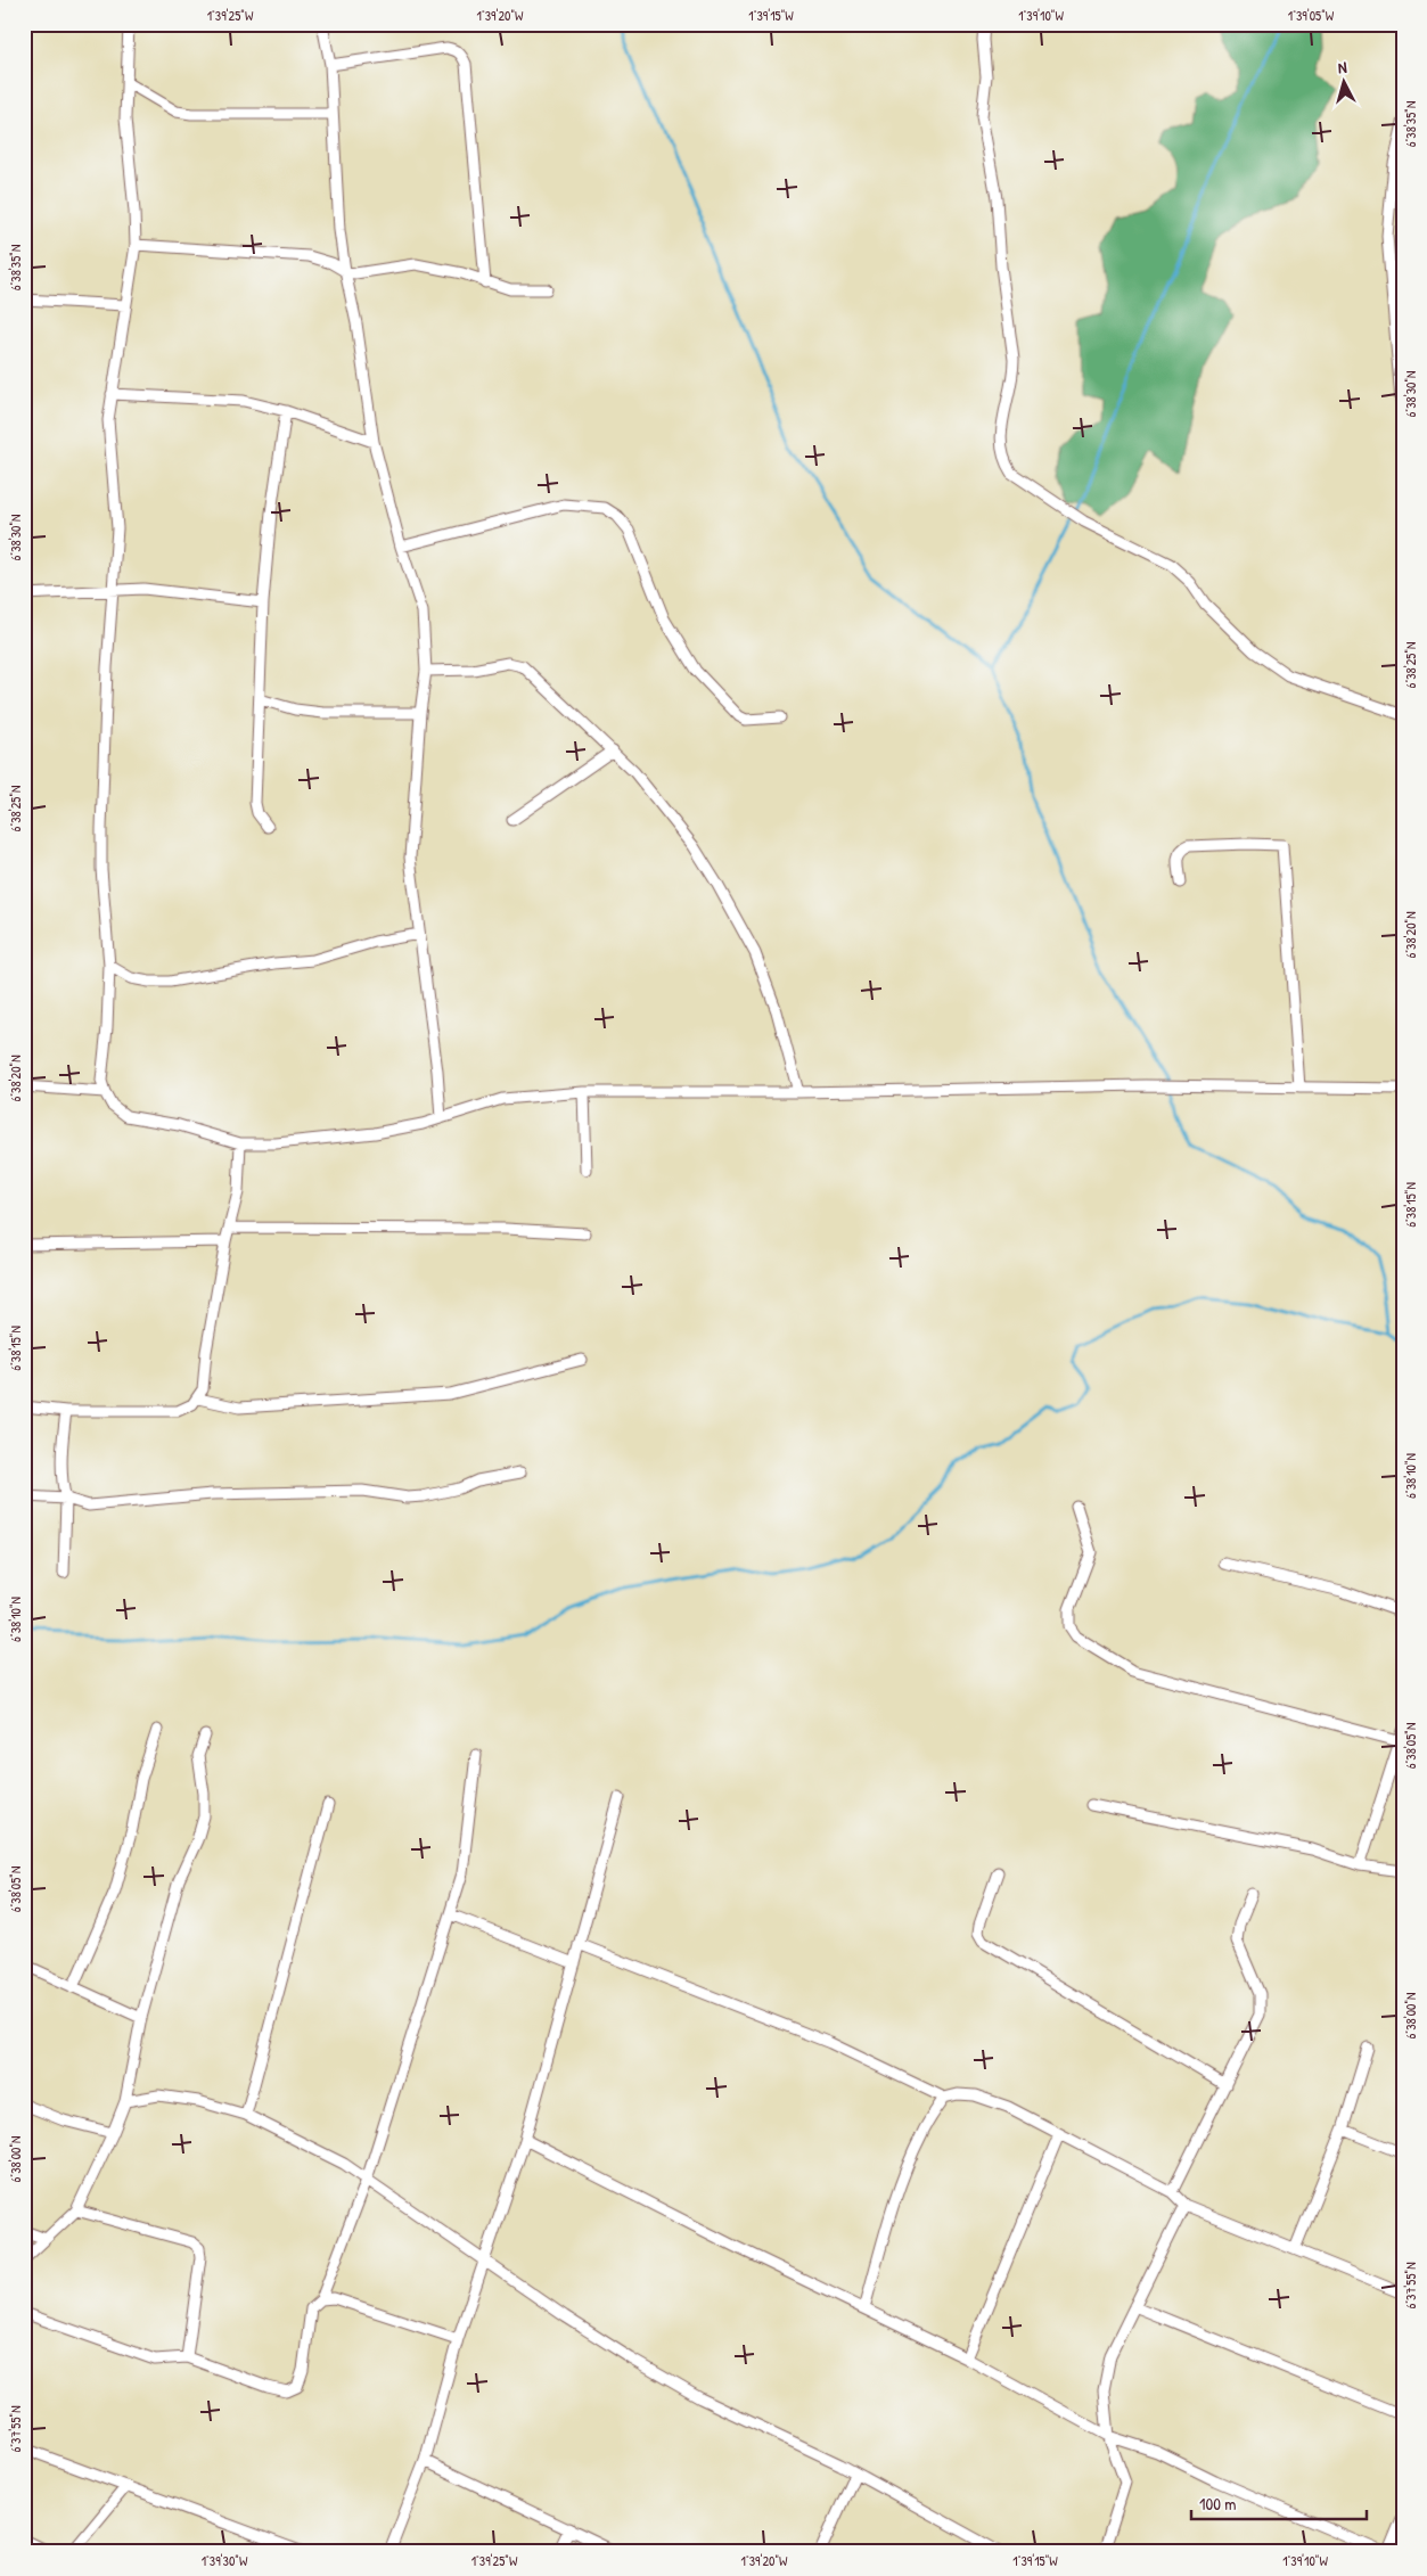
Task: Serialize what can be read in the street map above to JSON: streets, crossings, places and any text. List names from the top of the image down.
{
  "scale_bar": "100 m",
  "north": "top",
  "coordinates": [
    "1°39'25\"W",
    "1°39'20\"W",
    "1°39'15\"W",
    "1°39'10\"W",
    "1°39'05\"W",
    "6°38'35\"N",
    "6°38'30\"N",
    "6°38'25\"N",
    "6°38'20\"N",
    "6°38'15\"N",
    "6°38'10\"N",
    "6°38'05\"N",
    "6°38'00\"N",
    "6°37'55\"N",
    "1°39'30\"W"
  ]
}
